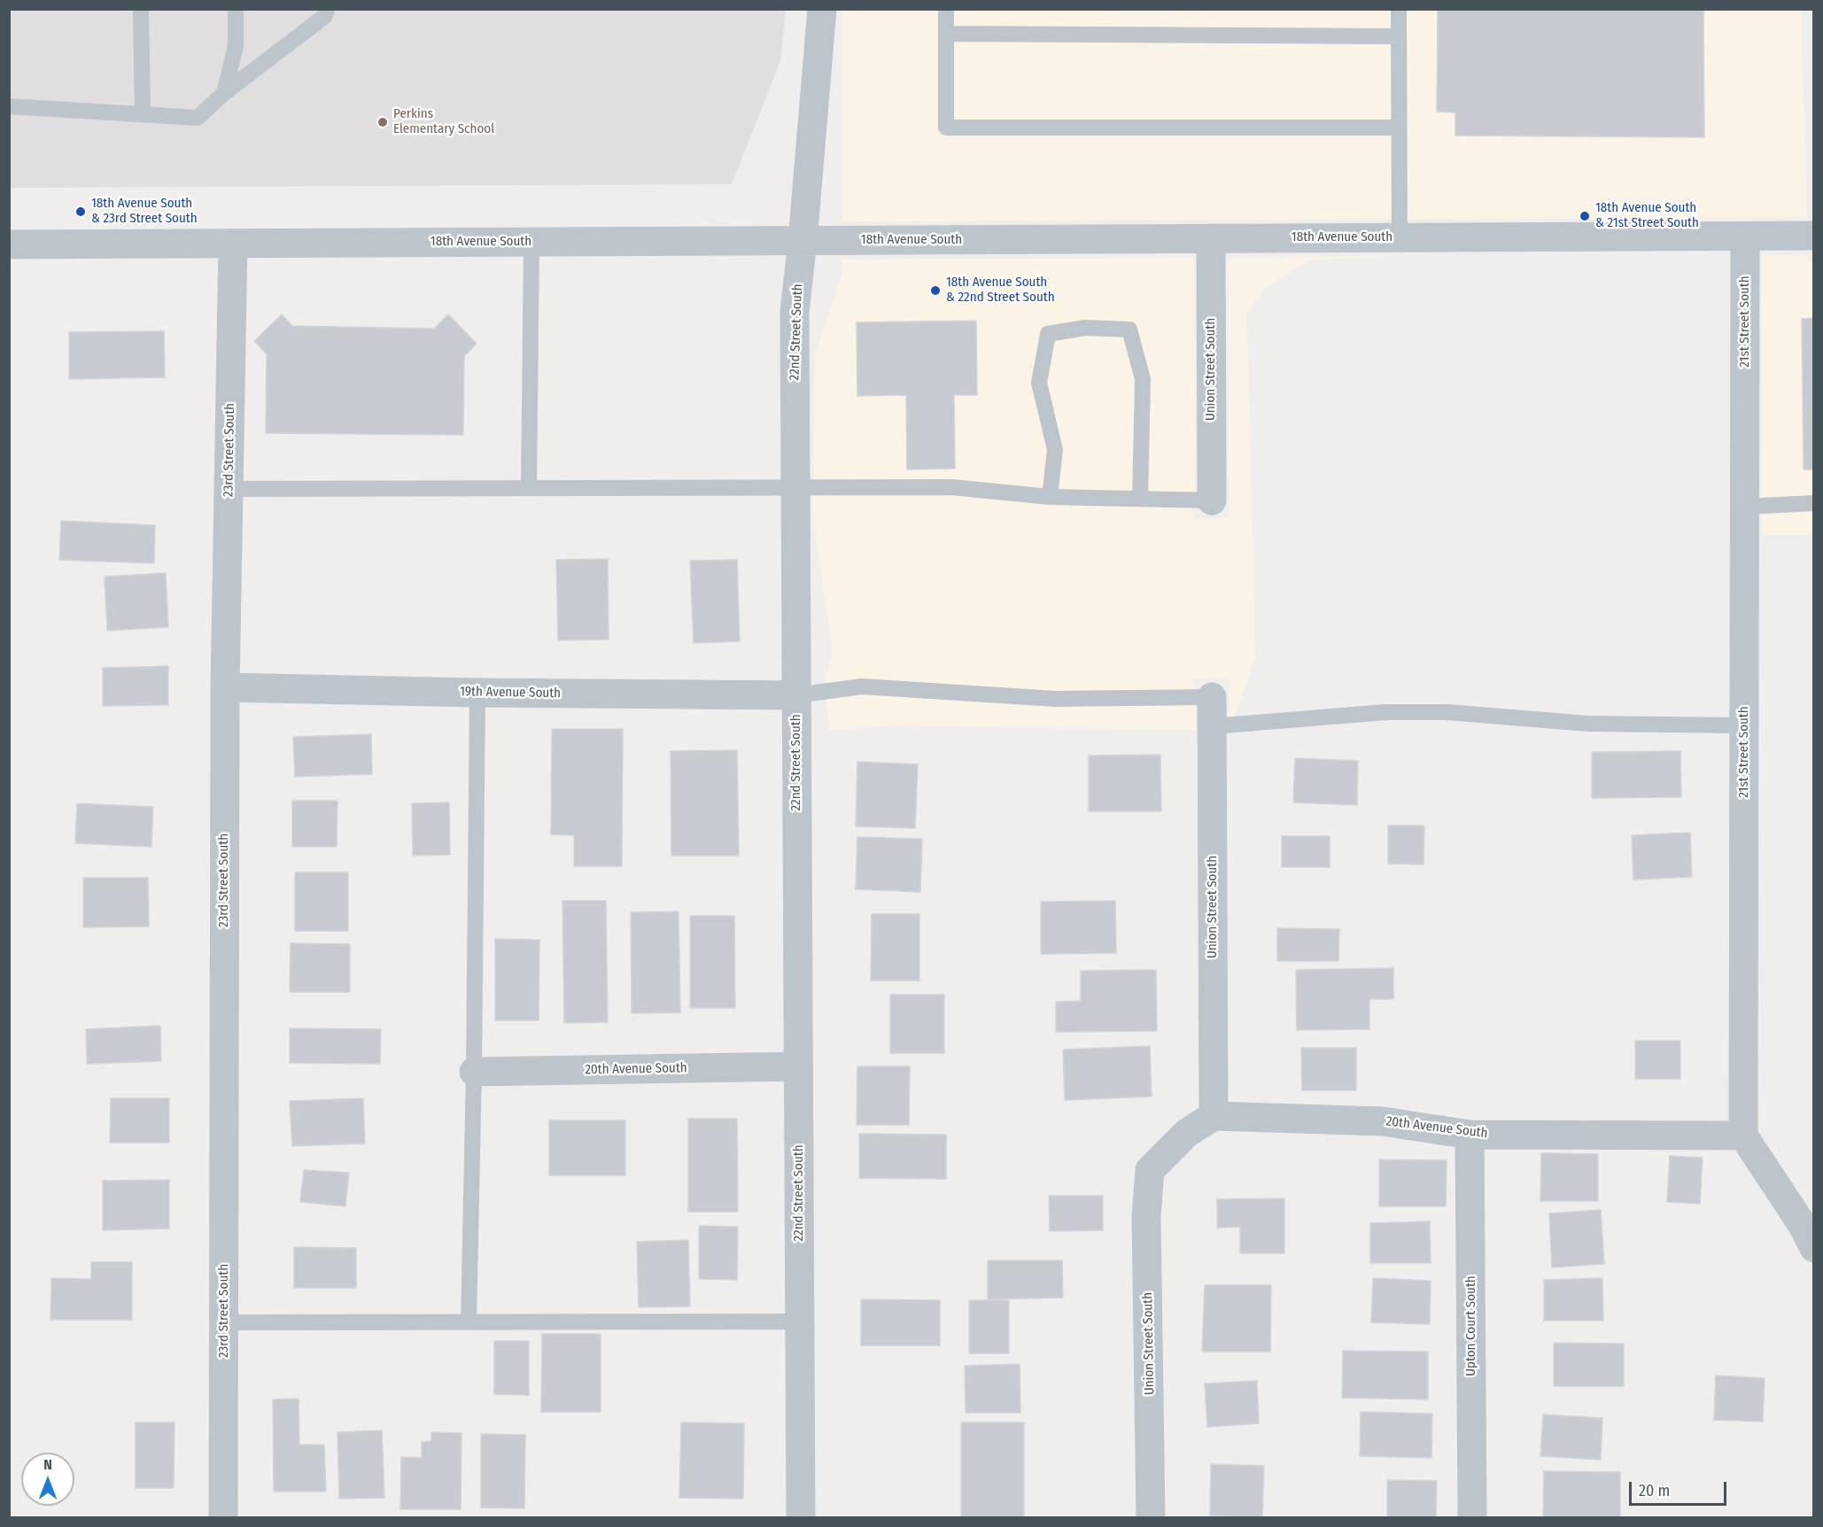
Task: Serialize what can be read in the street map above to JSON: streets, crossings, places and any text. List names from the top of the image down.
{
  "streets": {
    "street": [
      "18th Avenue South",
      "21st Street South",
      "22nd Street South",
      "Union Street South",
      "23rd Street South",
      "19th Avenue South",
      "20th Avenue South",
      "Upton Court South"
    ]
  },
  "crossings": [
    ["18th Avenue South", "21st Street South"],
    ["18th Avenue South", "22nd Street South"],
    ["18th Avenue South", "Union Street South"],
    ["18th Avenue South", "23rd Street South"],
    ["21st Street South", "20th Avenue South"],
    ["22nd Street South", "19th Avenue South"],
    ["22nd Street South", "20th Avenue South"],
    ["Union Street South", "20th Avenue South"],
    ["23rd Street South", "19th Avenue South"],
    ["20th Avenue South", "Upton Court South"]
  ],
  "places": [
    "Perkins Elementary School",
    "18th Avenue South & 23rd Street South",
    "18th Avenue South & 21st Street South",
    "18th Avenue South & 22nd Street South"
  ],
  "scale_bar": "20 m",
  "north": "top"
}
